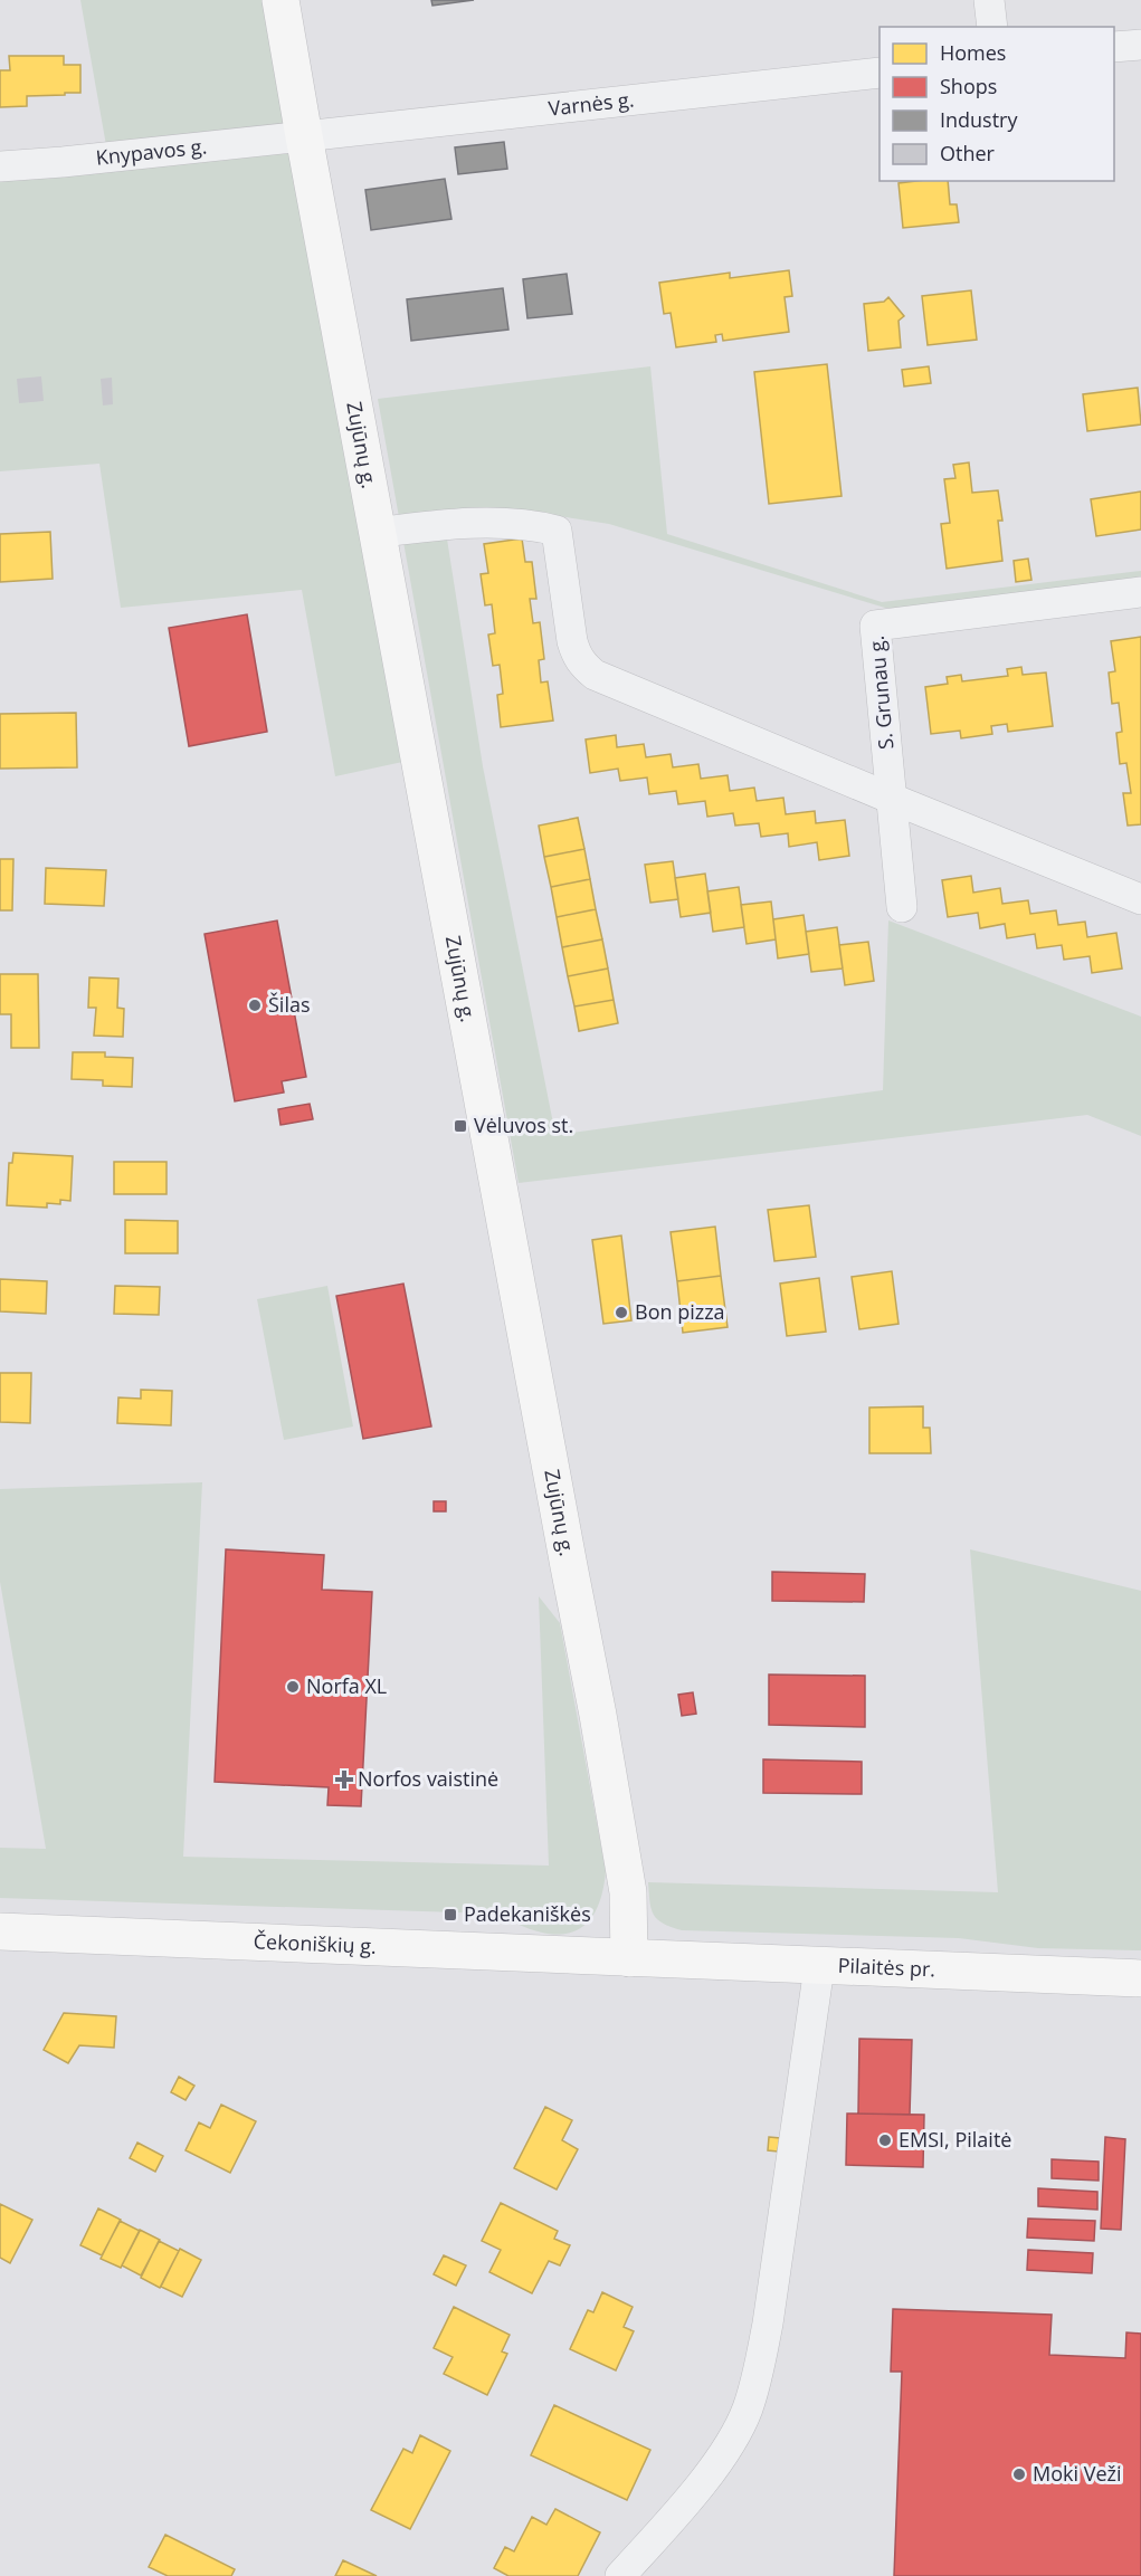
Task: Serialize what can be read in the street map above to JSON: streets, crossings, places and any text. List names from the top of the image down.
{
  "streets": {
    "main road": ["Zujūnų g.", "Čekoniškių g.", "Pilaitės pr."],
    "street": ["Varnės g.", "Knypavos g.", "S. Grunau g."]
  },
  "crossings": [
    ["Varnės g.", "Knypavos g."],
    ["Varnės g.", "Zujūnų g."],
    ["Knypavos g.", "Zujūnų g."],
    ["Zujūnų g.", "Čekoniškių g."],
    ["Zujūnų g.", "Pilaitės pr."],
    ["Čekoniškių g.", "Pilaitės pr."]
  ],
  "places": {
    "other": [
      "Šilas",
      "Bon pizza",
      "Norfa XL",
      "EMSI, Pilaitė",
      "Moki Veži"
    ],
    "transit": ["Vėluvos st.", "Padekaniškės"],
    "health": ["Norfos vaistinė"]
  },
  "legend": [
    "Homes",
    "Shops",
    "Industry",
    "Other"
  ]
}
